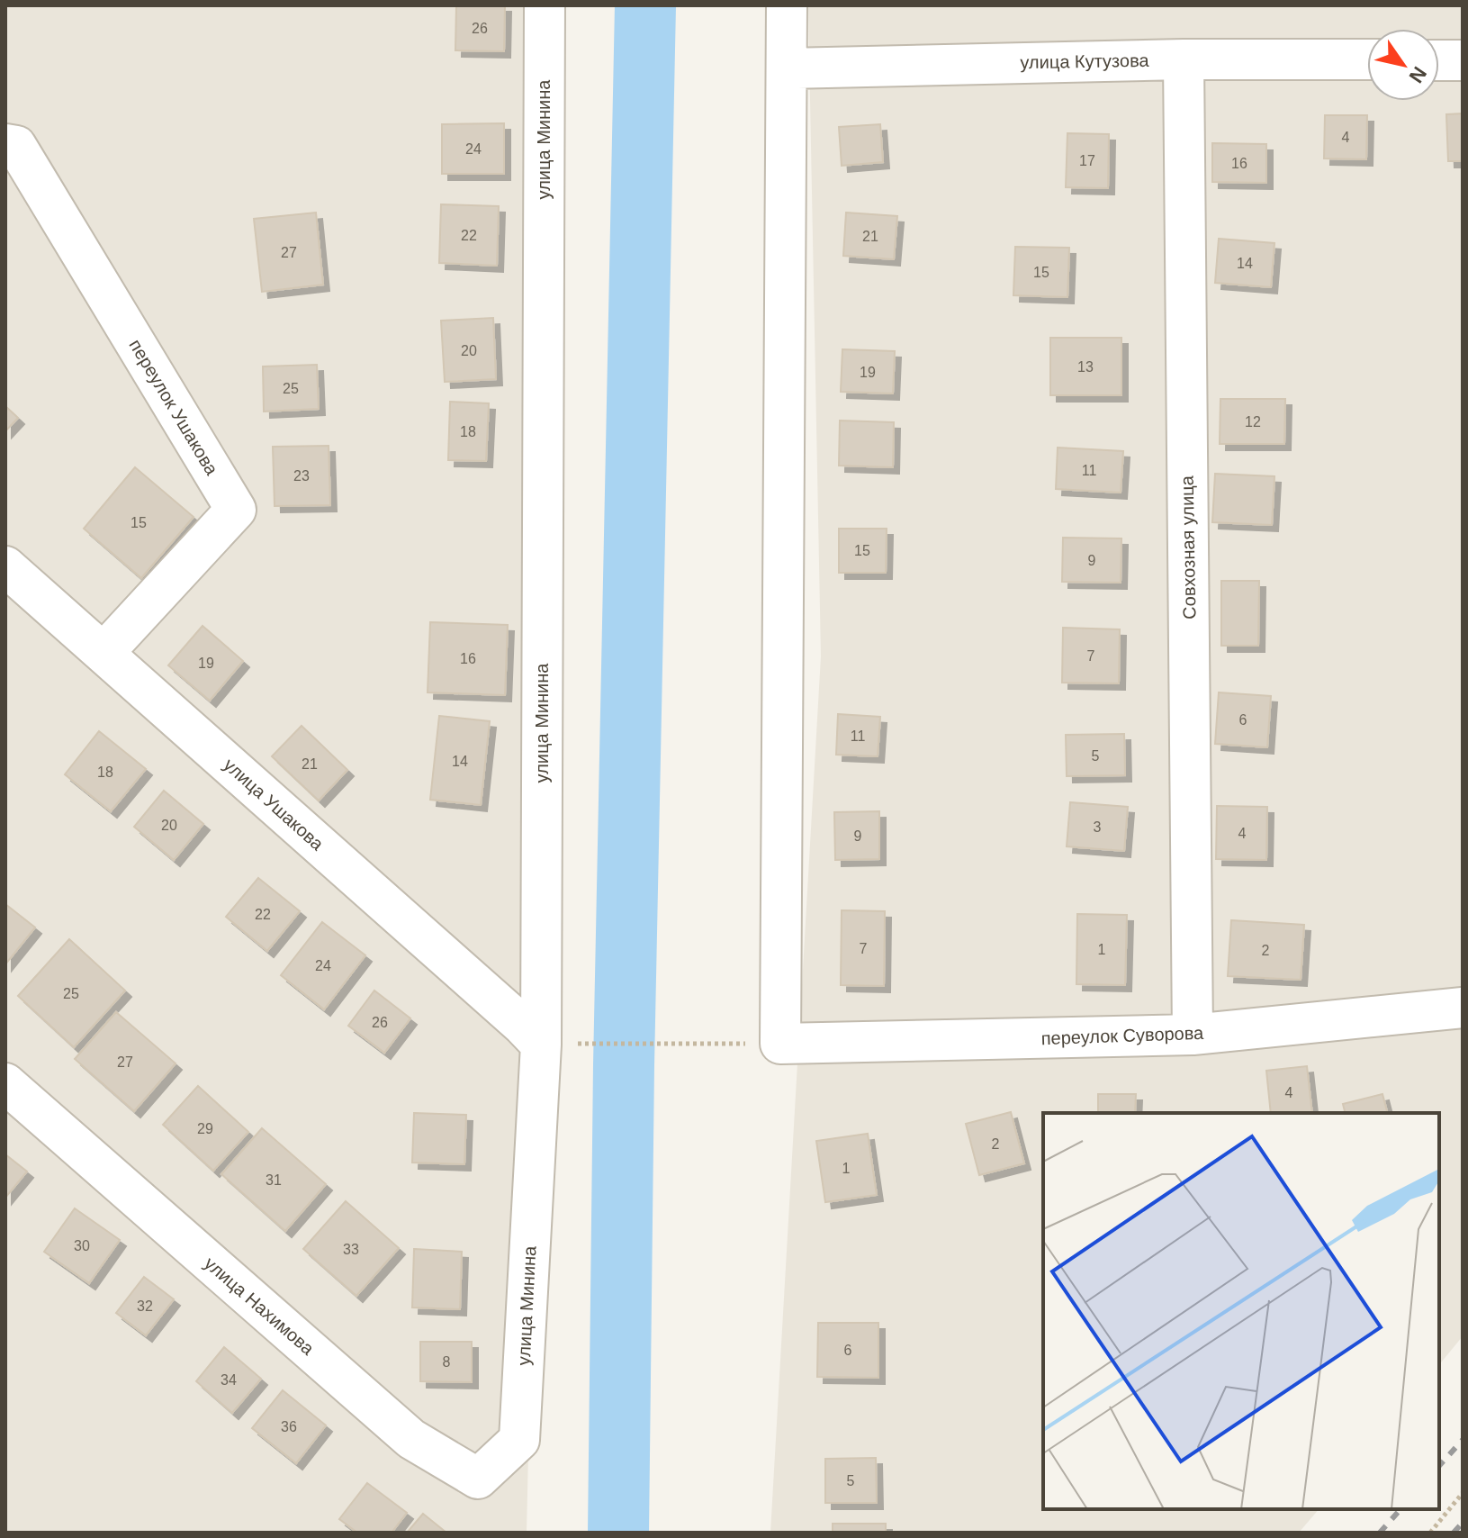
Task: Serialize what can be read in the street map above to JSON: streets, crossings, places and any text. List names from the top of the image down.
{
  "streets": {
    "street": [
      "улица Кутузова",
      "улица Минина",
      "переулок Ушакова",
      "Совхозная улица",
      "улица Ушакова",
      "переулок Суворова",
      "улица Нахимова"
    ]
  },
  "crossings": [
    ["улица Кутузова", "Совхозная улица"],
    ["улица Минина", "улица Ушакова"],
    ["улица Минина", "улица Нахимова"],
    ["переулок Ушакова", "улица Ушакова"],
    ["Совхозная улица", "переулок Суворова"]
  ],
  "house_numbers": [
    "26",
    "4",
    "24",
    "17",
    "16",
    "22",
    "21",
    "27",
    "14",
    "15",
    "20",
    "13",
    "19",
    "25",
    "12",
    "18",
    "11",
    "23",
    "15",
    "15",
    "9",
    "7",
    "16",
    "19",
    "6",
    "11",
    "5",
    "14",
    "21",
    "18",
    "20",
    "3",
    "4",
    "9",
    "22",
    "7",
    "1",
    "2",
    "24",
    "25",
    "26",
    "27",
    "4",
    "29",
    "2",
    "1",
    "31",
    "30",
    "33",
    "32",
    "6",
    "8",
    "34",
    "36",
    "5"
  ],
  "north": "bottom right"
}
